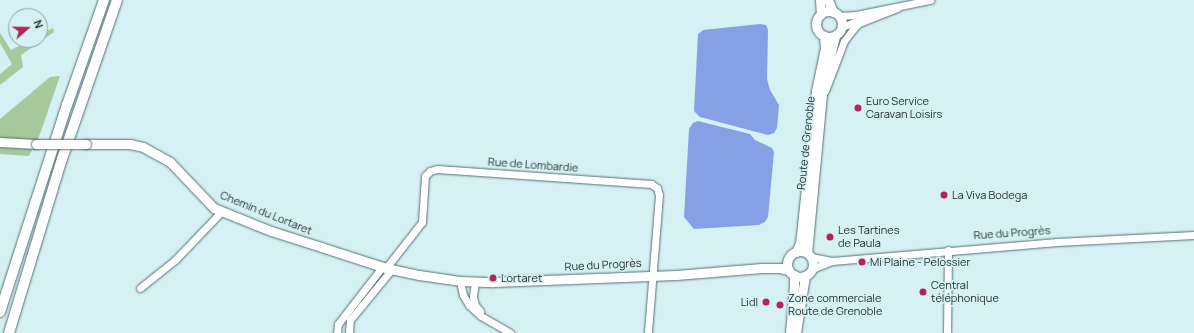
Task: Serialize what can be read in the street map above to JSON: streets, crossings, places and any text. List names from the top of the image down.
{
  "streets": {
    "main road": ["Route de Grenoble", "Chemin du Lortaret", "Rue du Progrès"],
    "street": ["Rue de Lombardie"]
  },
  "crossings": [
    ["Route de Grenoble", "Rue du Progrès"],
    ["Rue de Lombardie", "Chemin du Lortaret"],
    ["Rue de Lombardie", "Rue du Progrès"],
    ["Chemin du Lortaret", "Rue du Progrès"]
  ],
  "places": [
    "Euro Service Caravan Loisirs",
    "La Viva Bodega",
    "Les Tartines de Paula",
    "Mi Plaine - Pelossier",
    "Lortaret",
    "Central téléphonique",
    "Lidl",
    "Zone commerciale Route de Grenoble"
  ],
  "north": "right"
}
